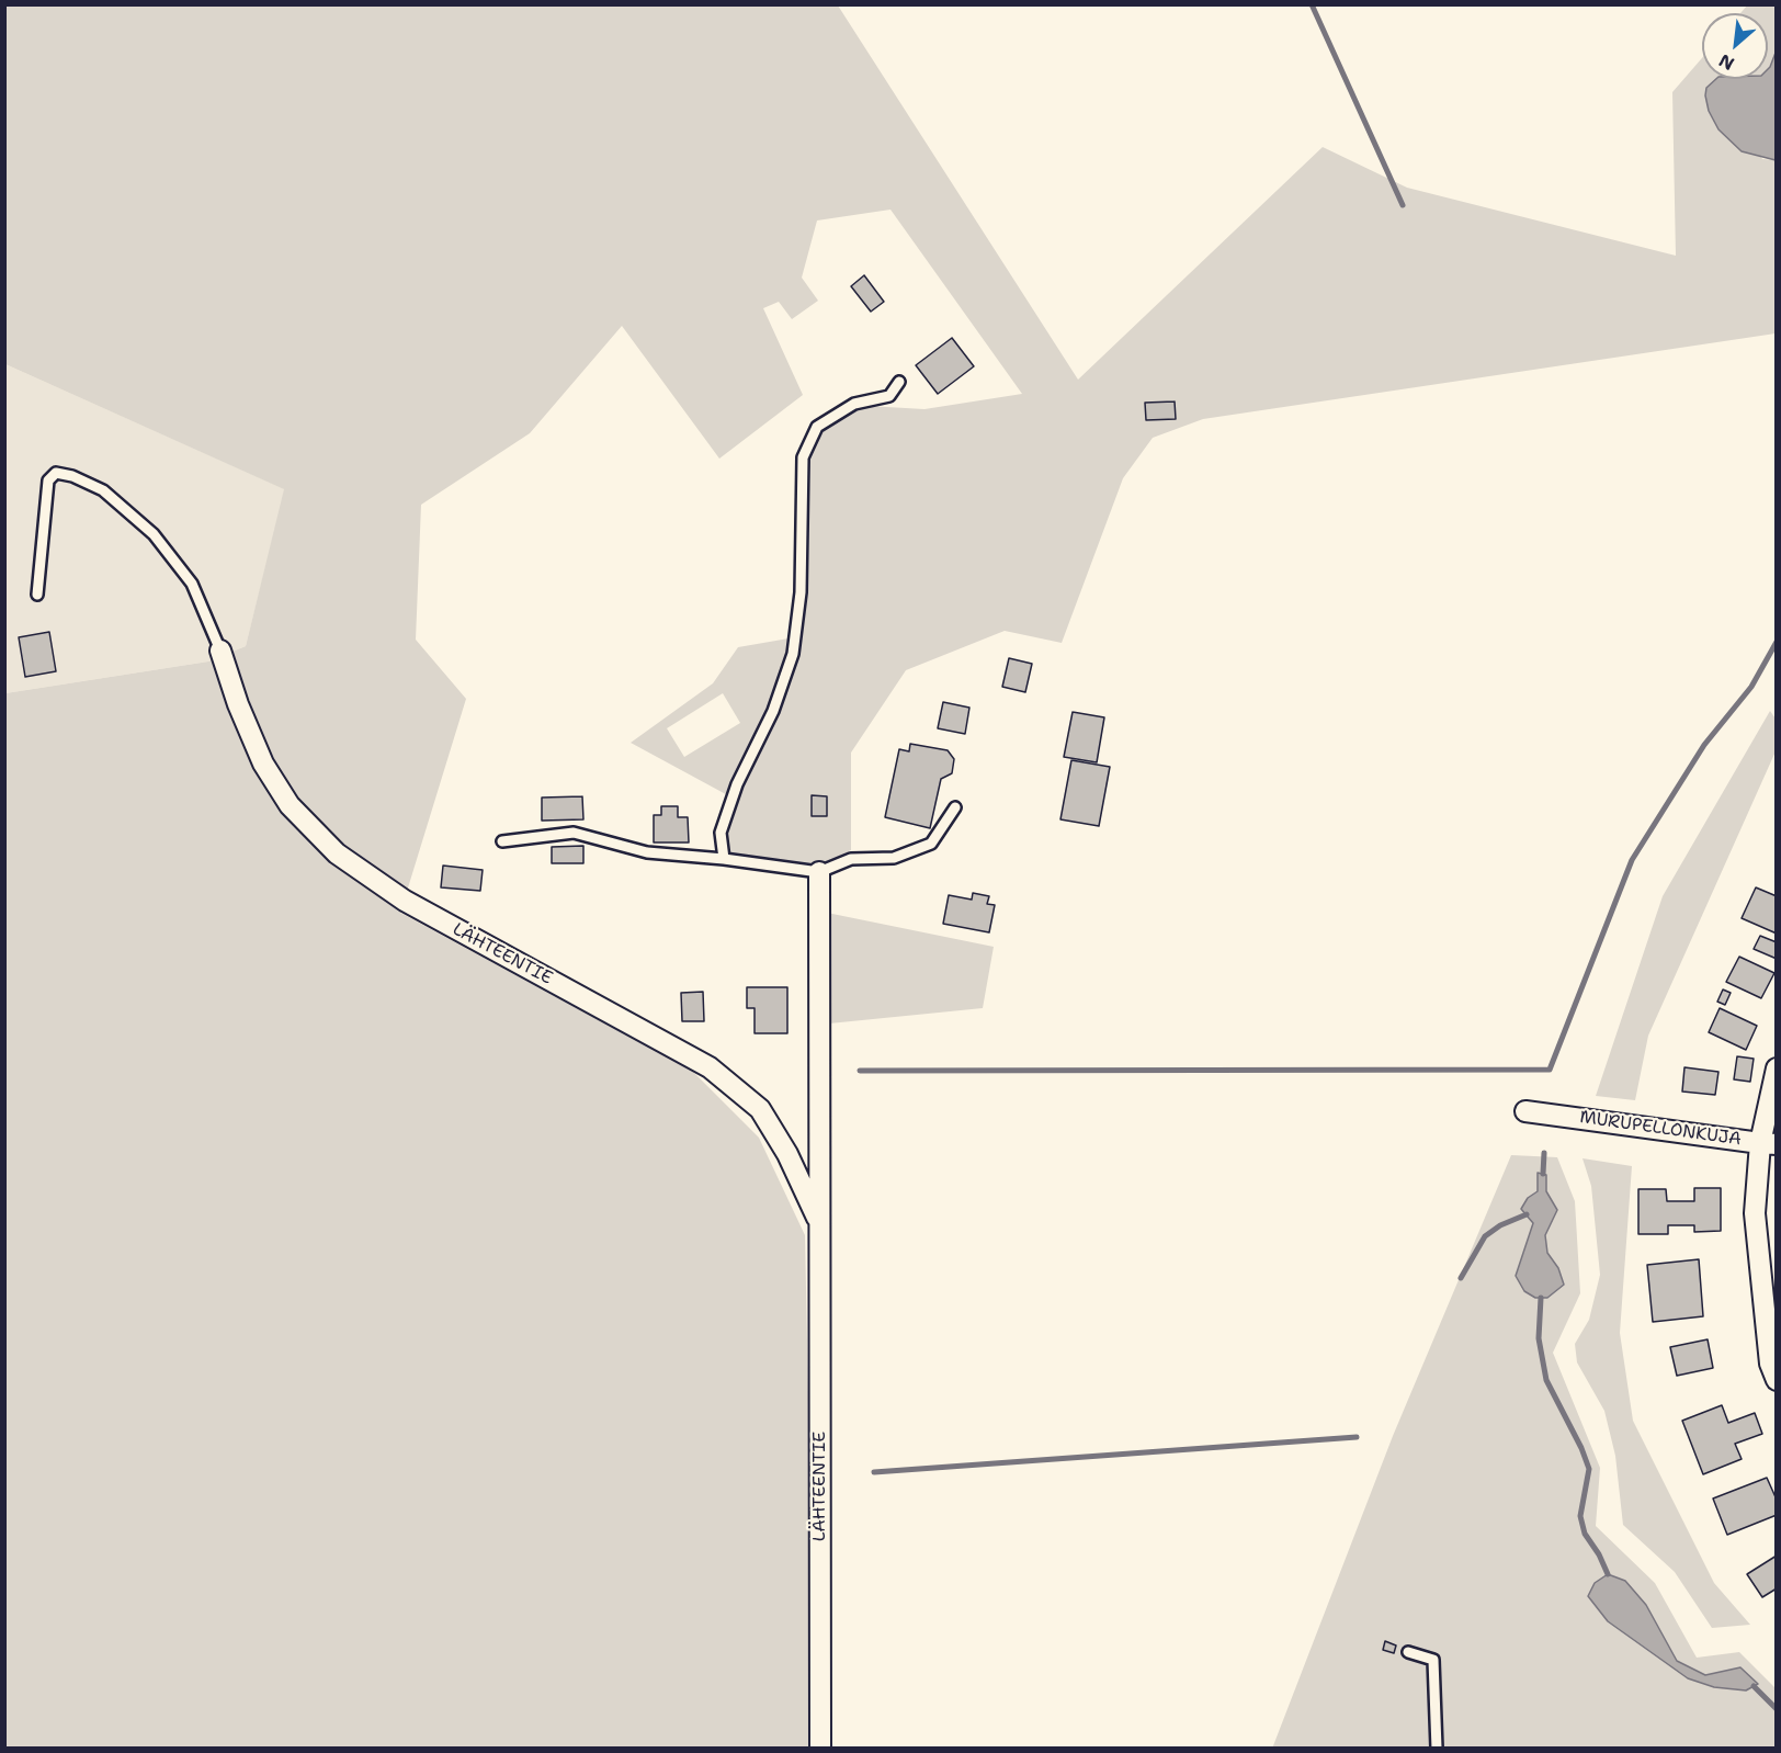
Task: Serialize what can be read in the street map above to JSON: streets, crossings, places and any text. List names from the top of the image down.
{
  "streets": {
    "street": ["LÄHTEENTIE", "MURUPELLONKUJA"]
  },
  "north": "bottom left"
}
